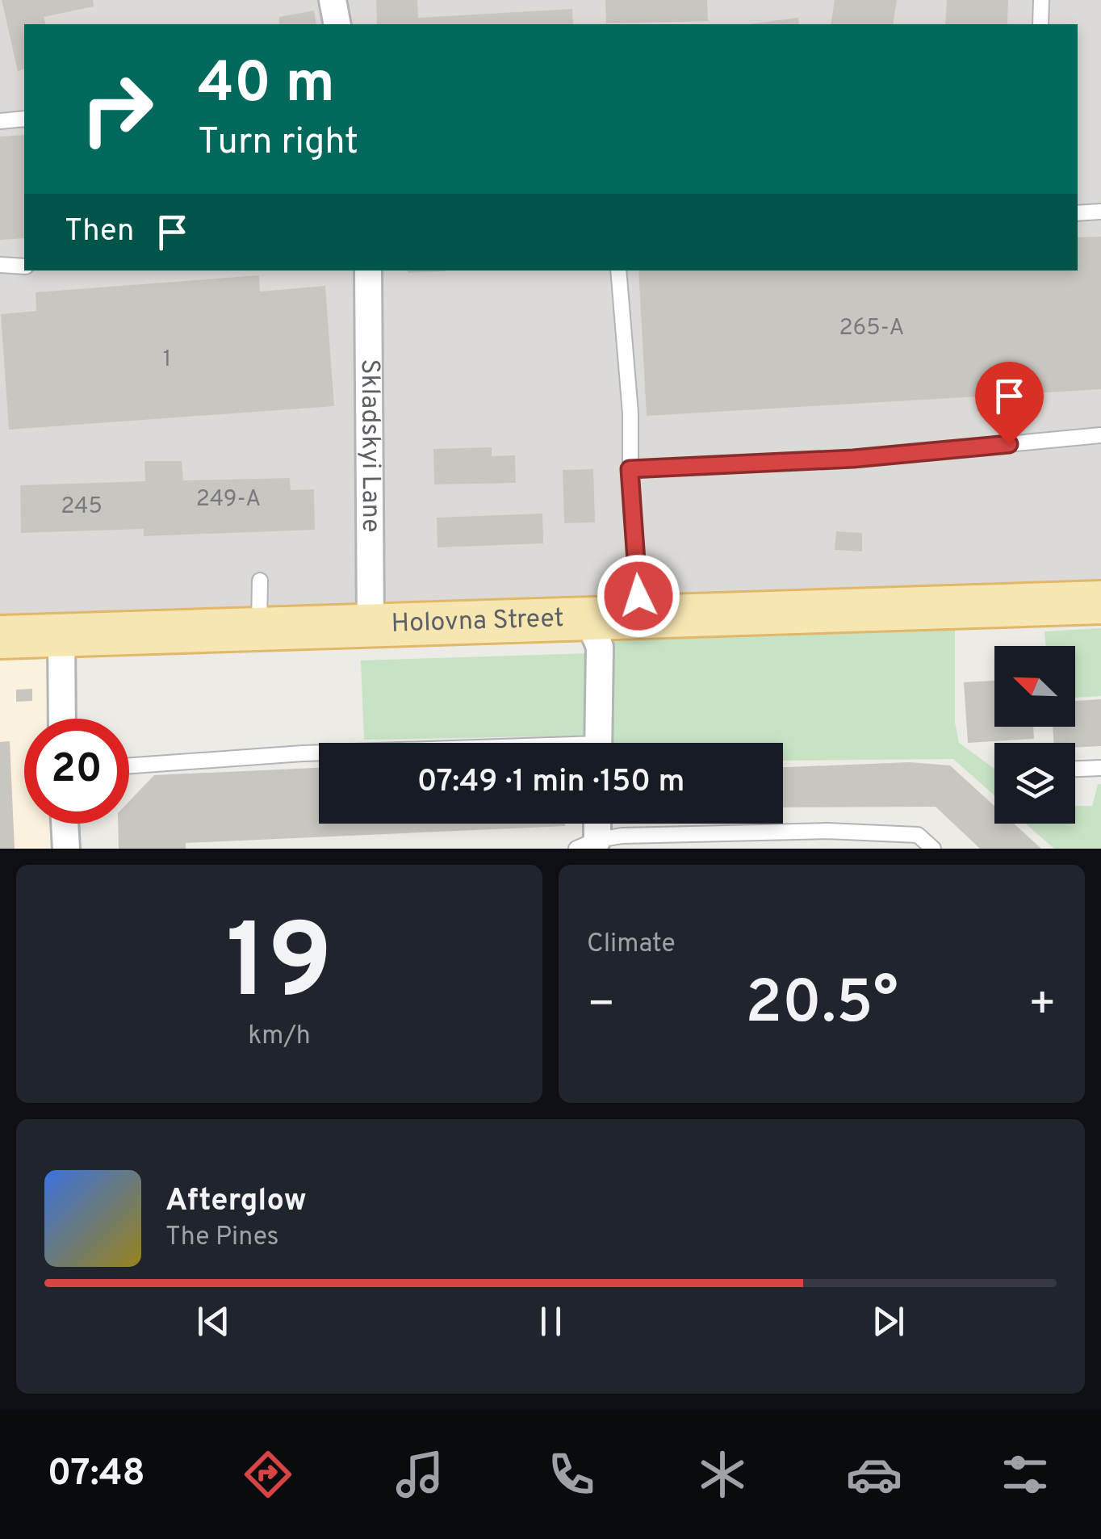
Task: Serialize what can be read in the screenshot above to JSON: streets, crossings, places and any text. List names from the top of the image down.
{
  "streets": {
    "main road": ["Holovna Street"],
    "street": ["Skladskyi Lane"]
  },
  "crossings": [
    ["Skladskyi Lane", "Holovna Street"]
  ],
  "house_numbers": [
    "265-А",
    "1",
    "249-А",
    "245"
  ],
  "north": "top left",
  "page": {
    "turn": ["40 m", "Turn right"],
    "then": "Then",
    "limit": "20",
    "trip": "07:49 · 1 min · 150 m",
    "tile": [
      ["19", "km/h"],
      "Climate"
    ],
    "heat": ["−", "20.5°", "+"],
    "song": ["Afterglow", "The Pines"],
    "tabs": "07:48"
  }
}
